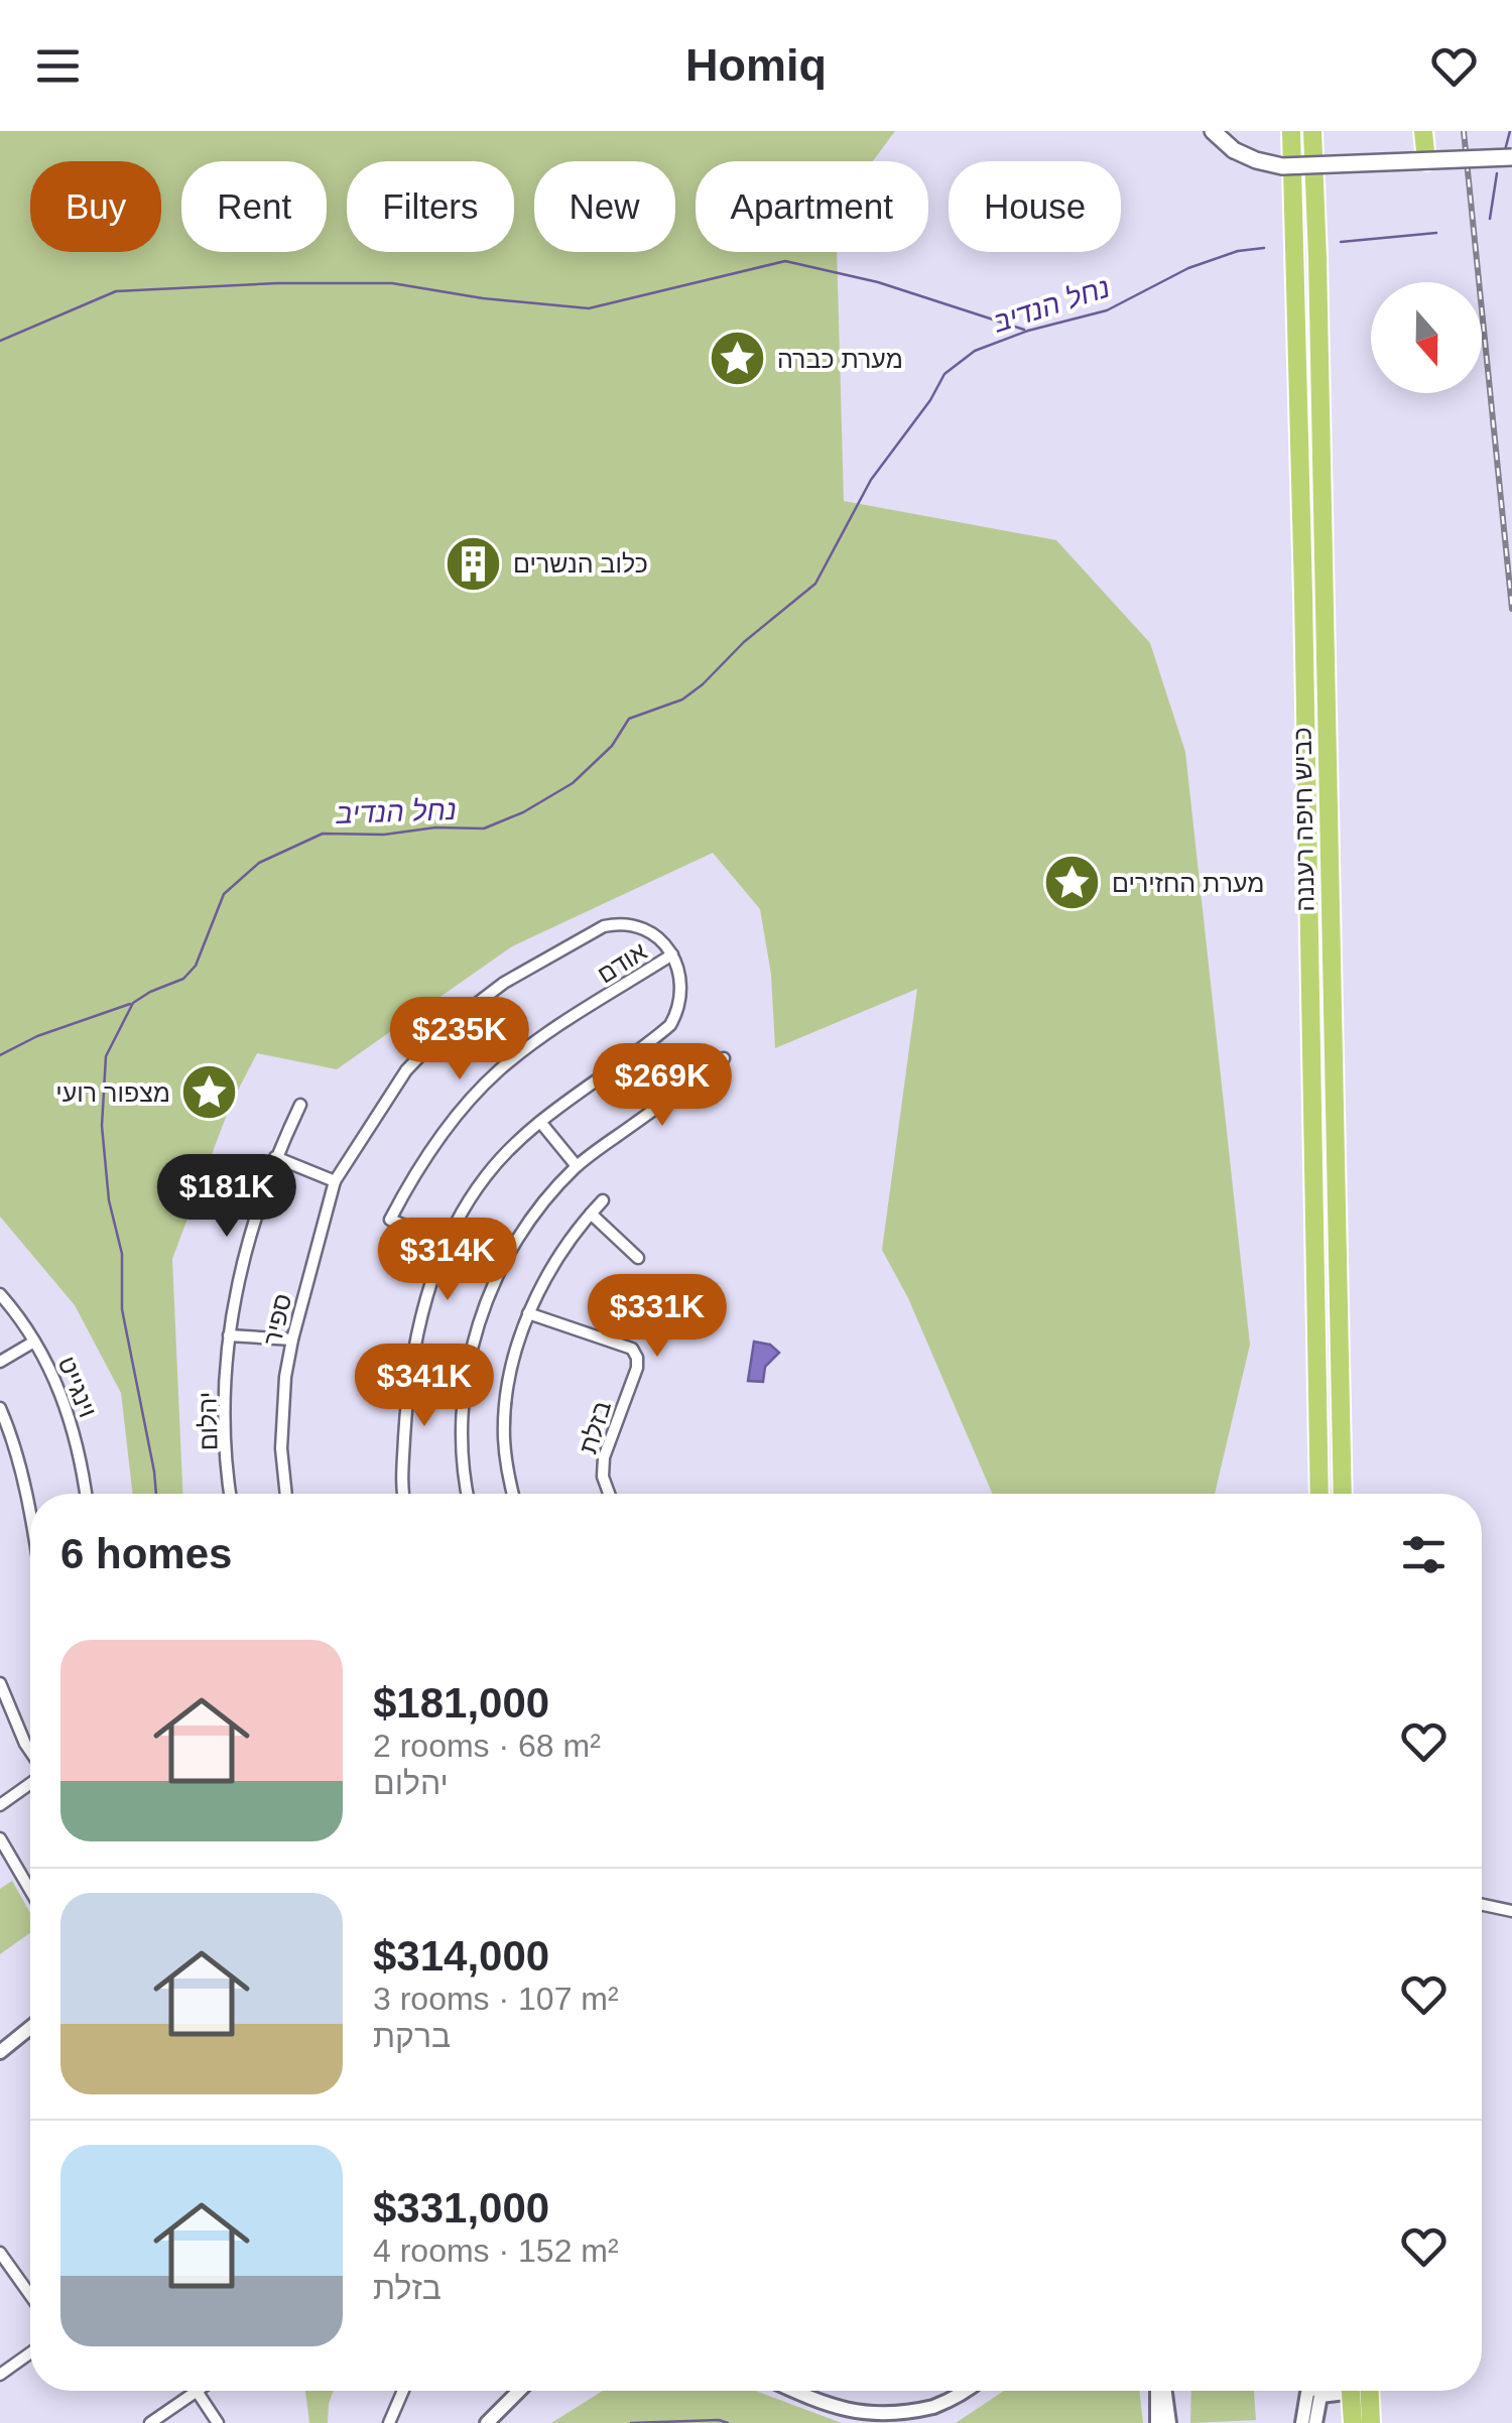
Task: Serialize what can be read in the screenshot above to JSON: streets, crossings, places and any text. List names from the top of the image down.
{
  "streets": {
    "highway": ["כביש חיפה רעננה"],
    "street": [
      "אודם",
      "ספיר",
      "וינגייט",
      "יהלום",
      "בזלת"
    ]
  },
  "crossings": [
    ["אודם", "ספיר"]
  ],
  "water": ["נחל הנדיב"],
  "places": {
    "place": ["מערת כברה", "מערת החזירים", "מצפור רועי"],
    "building": ["כלוב הנשרים"]
  },
  "north": "bottom",
  "page": {
    "header": "Homiq",
    "chip": [
      "Buy",
      "Rent",
      "Filters",
      "New",
      "Apartment",
      "House"
    ],
    "price": [
      "$235K",
      "$269K",
      "$181K",
      "$314K",
      "$331K",
      "$341K"
    ],
    "heading": "6 homes",
    "list": [
      {
        "name": "$181,000",
        "note": "2 rooms · 68 m² · יהלום"
      },
      {
        "name": "$314,000",
        "note": "3 rooms · 107 m² · ברקת"
      },
      {
        "name": "$331,000",
        "note": "4 rooms · 152 m² · בזלת"
      }
    ]
  }
}
